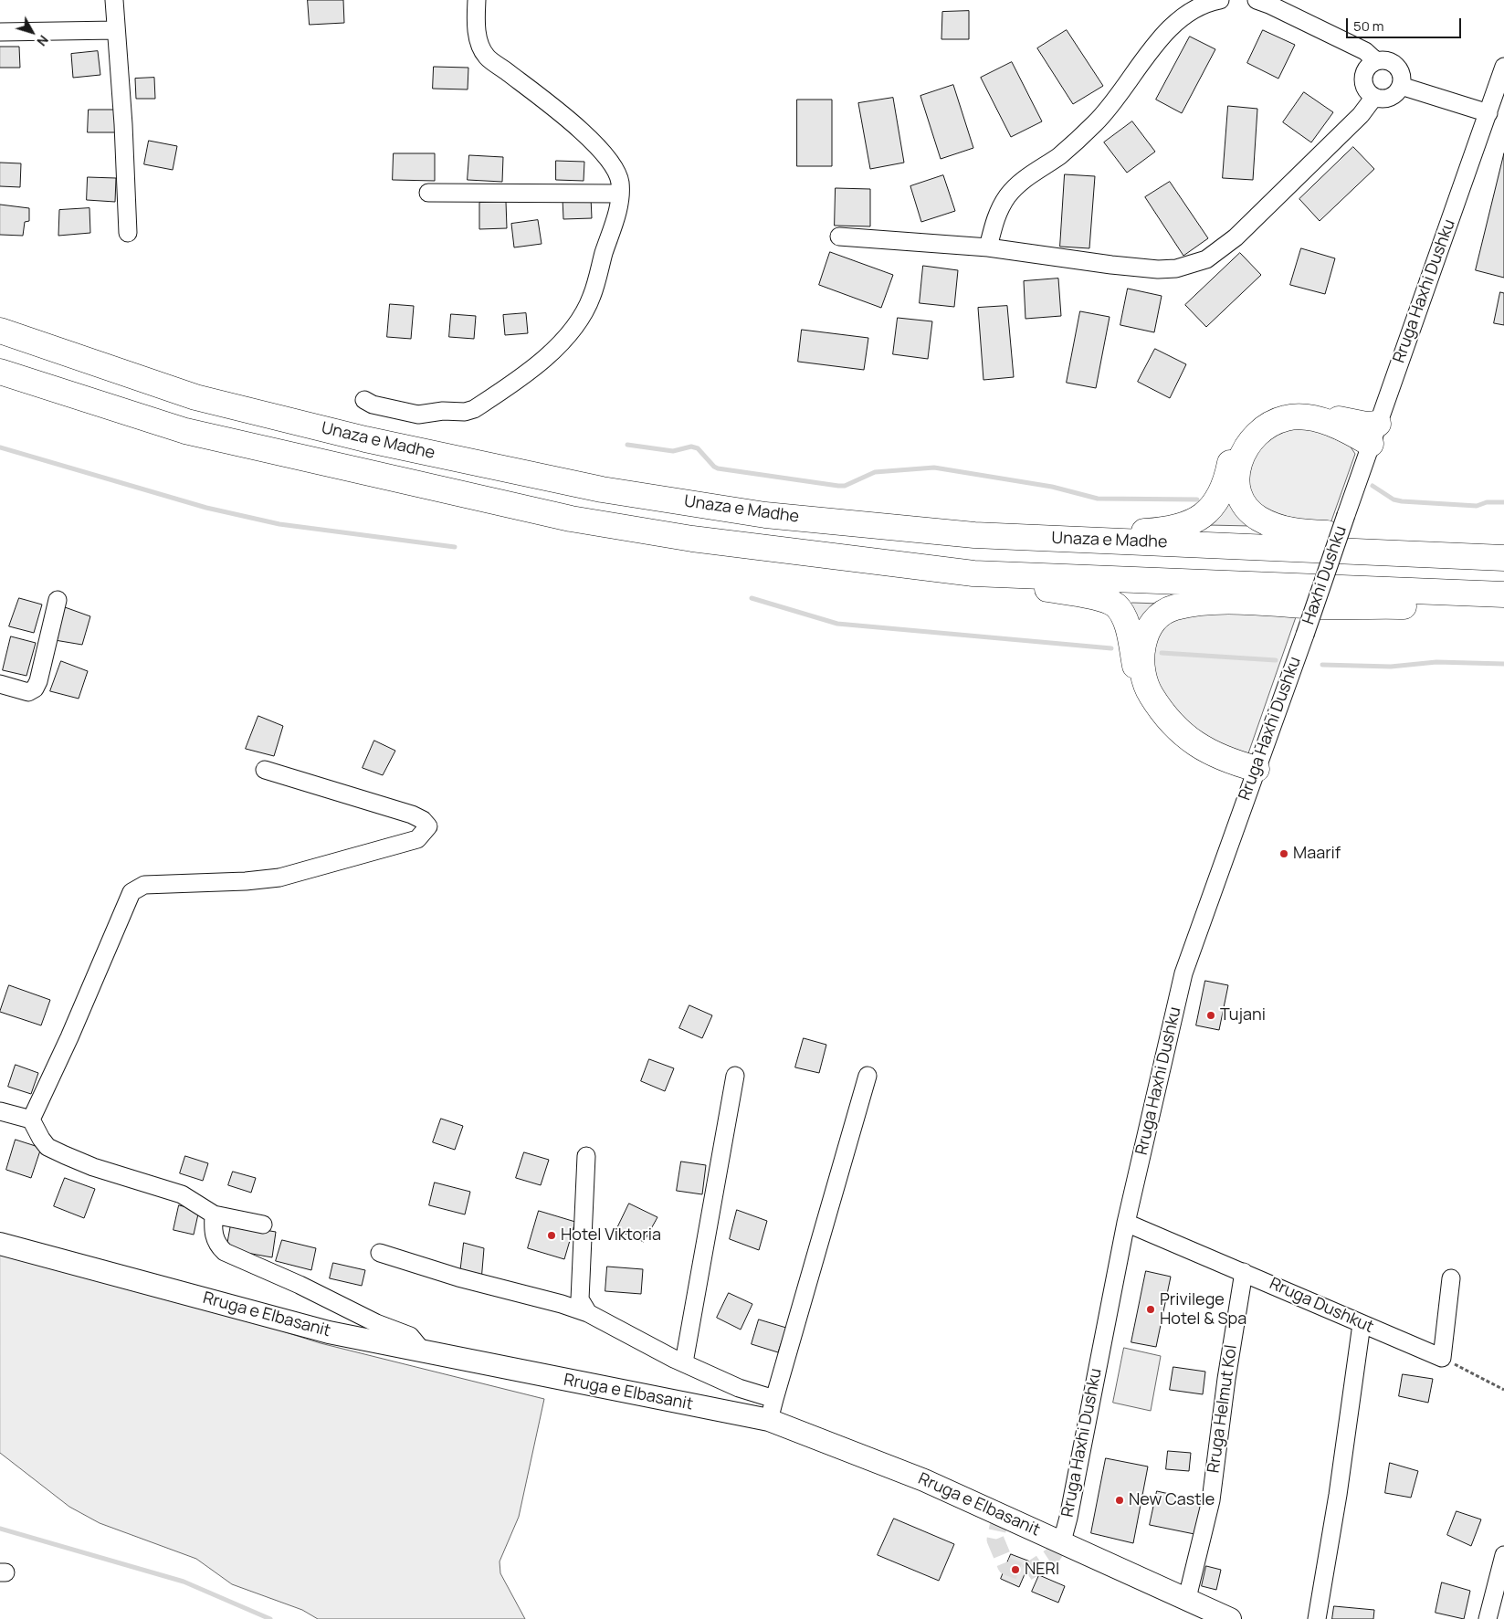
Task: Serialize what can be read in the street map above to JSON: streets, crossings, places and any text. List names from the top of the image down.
{
  "streets": {
    "highway": ["Unaza e Madhe"],
    "main road": ["Rruga e Elbasanit"],
    "street": [
      "Rruga Haxhi Dushku",
      "Haxhi Dushku",
      "Rruga Dushkut",
      "Rruga Helmut Kol"
    ]
  },
  "crossings": [
    ["Rruga Haxhi Dushku", "Haxhi Dushku"],
    ["Rruga Haxhi Dushku", "Rruga Dushkut"],
    ["Rruga Haxhi Dushku", "Rruga e Elbasanit"],
    ["Rruga Dushkut", "Rruga Helmut Kol"],
    ["Rruga e Elbasanit", "Rruga Helmut Kol"]
  ],
  "places": [
    "Maarif",
    "Tujani",
    "Hotel Viktoria",
    "Privilege Hotel & Spa",
    "New Castle",
    "NERI"
  ],
  "scale_bar": "50 m",
  "north": "bottom right"
}
